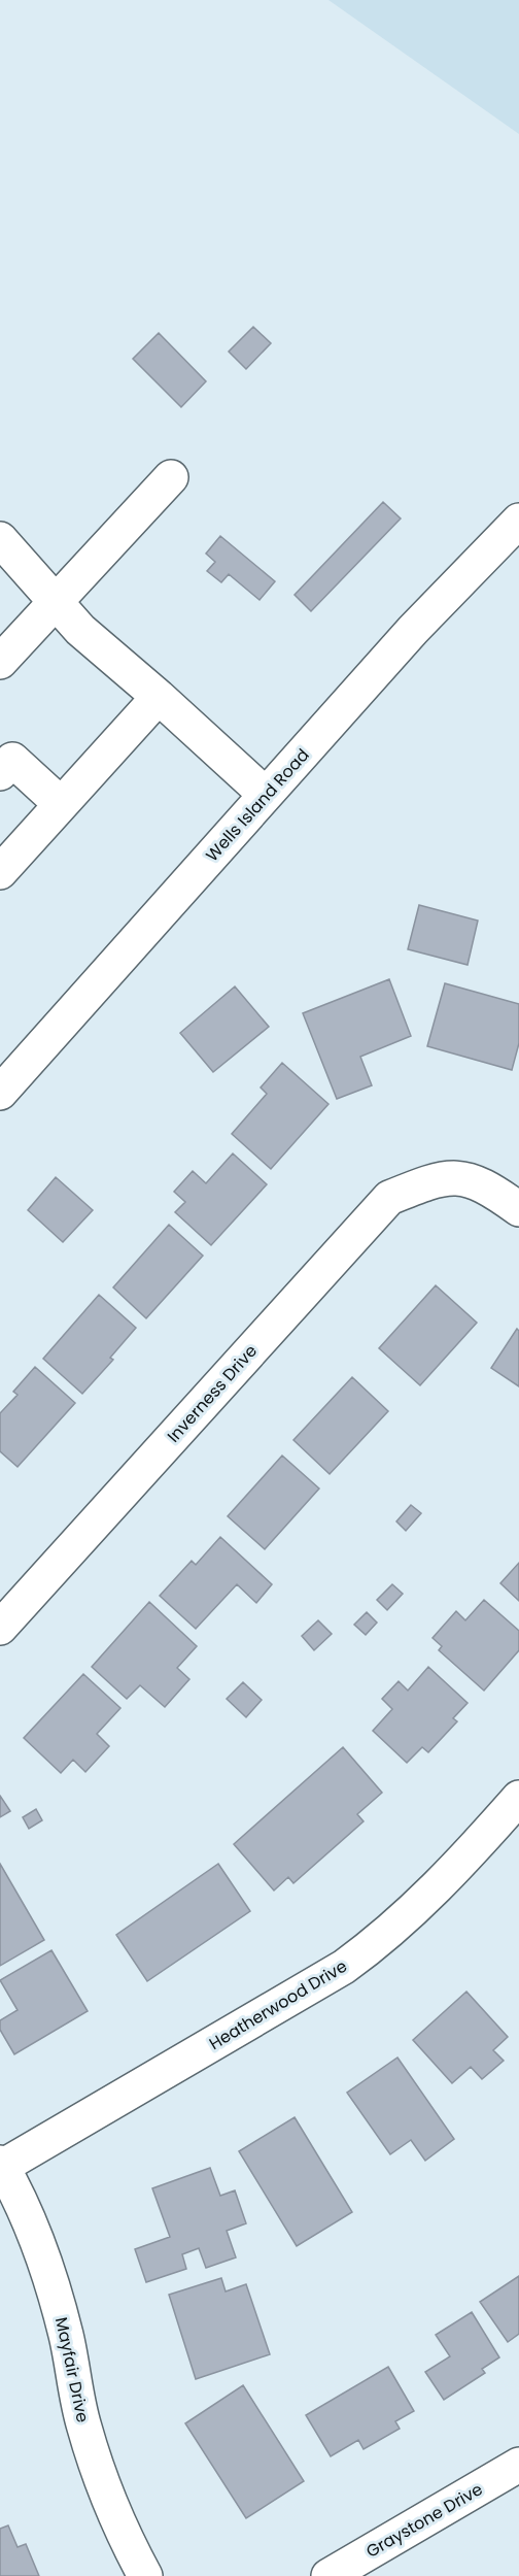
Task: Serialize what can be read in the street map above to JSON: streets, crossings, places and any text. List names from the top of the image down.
{
  "streets": {
    "street": [
      "Wells Island Road",
      "Inverness Drive",
      "Heatherwood Drive",
      "Mayfair Drive",
      "Graystone Drive"
    ]
  },
  "crossings": [
    ["Heatherwood Drive", "Mayfair Drive"]
  ]
}
